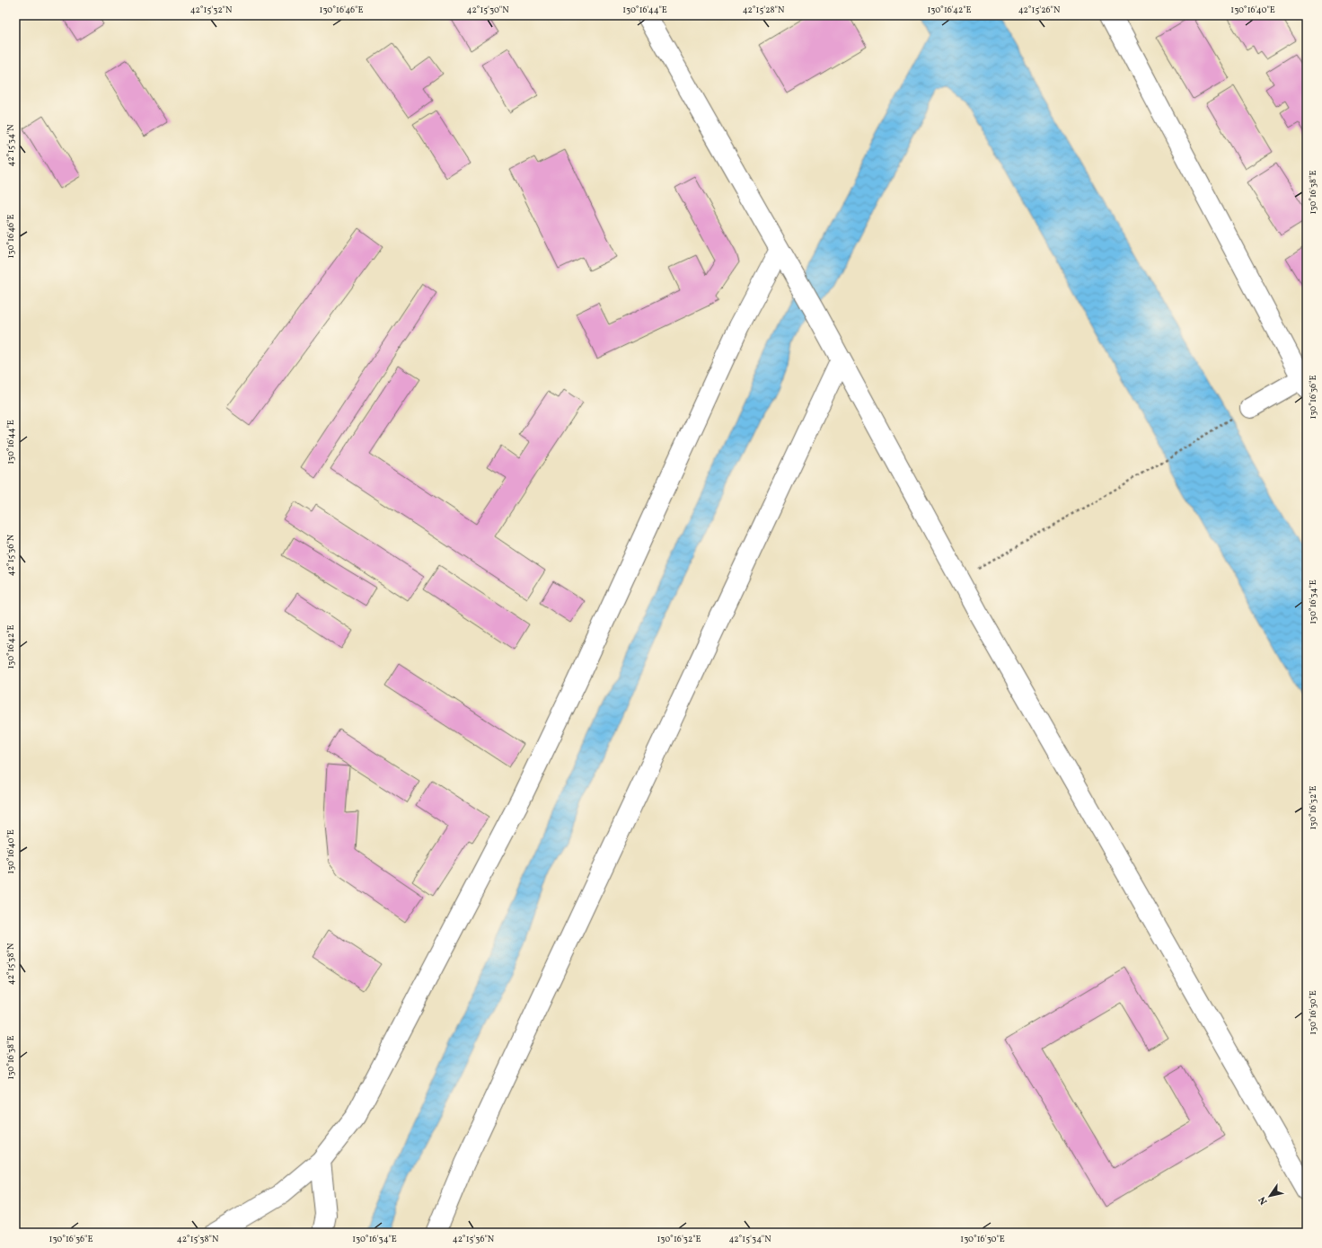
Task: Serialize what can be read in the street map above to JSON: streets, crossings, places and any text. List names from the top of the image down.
{
  "north": "bottom left",
  "coordinates": [
    "42°15'32\"N",
    "130°16'46\"E",
    "42°15'30\"N",
    "130°16'44\"E",
    "42°15'28\"N",
    "130°16'42\"E",
    "42°15'26\"N",
    "130°16'40\"E",
    "42°15'34\"N",
    "130°16'38\"E",
    "130°16'36\"E",
    "42°15'36\"N",
    "130°16'34\"E",
    "130°16'32\"E",
    "42°15'38\"N",
    "130°16'30\"E"
  ]
}
